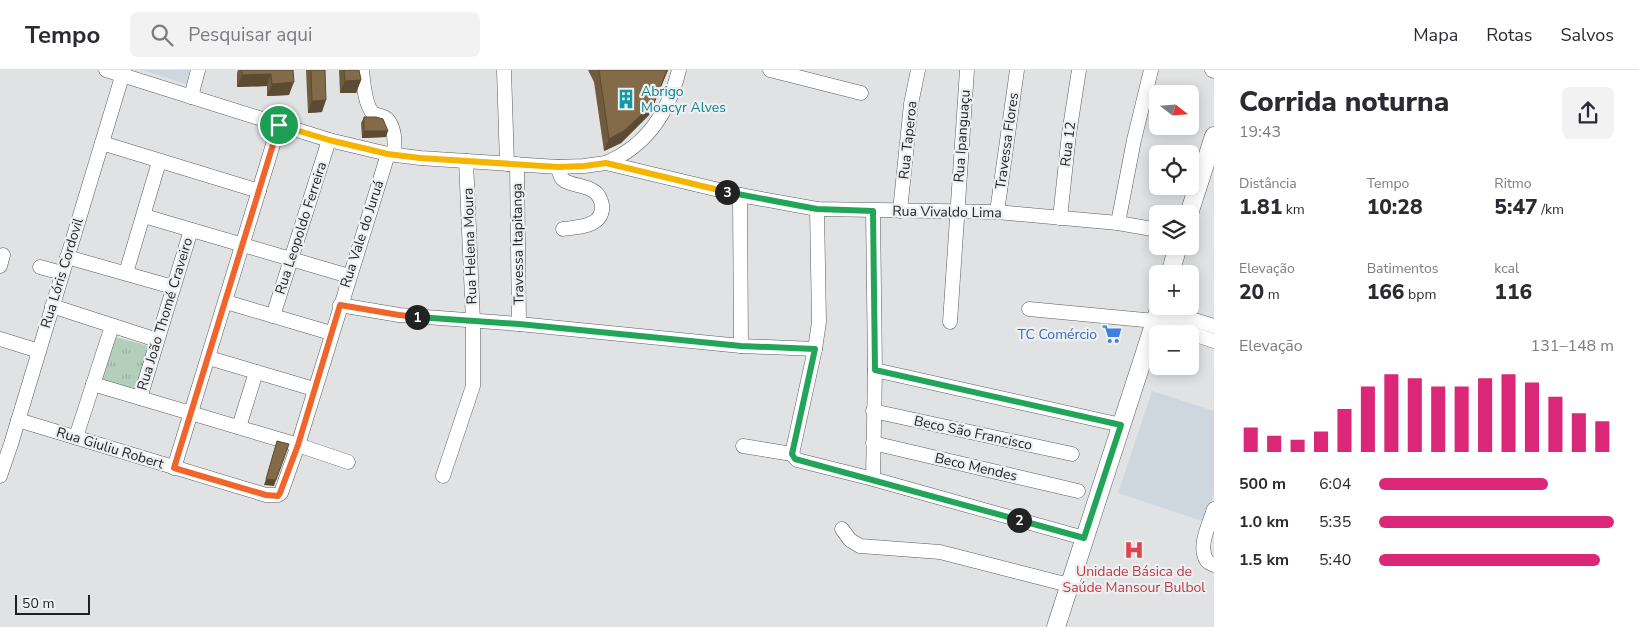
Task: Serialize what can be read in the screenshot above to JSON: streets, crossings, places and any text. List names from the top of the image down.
{
  "streets": {
    "street": [
      "Rua Ipanguaçu",
      "Rua Taperoa",
      "Travessa Flores",
      "Rua 12",
      "Rua Vivaldo Lima",
      "Rua Leopoldo Ferreira",
      "Rua Vale do Juruá",
      "Travessa Itapitanga",
      "Rua Helena Moura",
      "Rua Lóris Cordovil",
      "Rua João Thomé Craveiro",
      "Beco São Francisco",
      "Rua Giuliu Robert",
      "Beco Mendes"
    ]
  },
  "crossings": [
    ["Rua Ipanguaçu", "Rua Vivaldo Lima"],
    ["Rua Taperoa", "Rua Vivaldo Lima"],
    ["Travessa Flores", "Rua Vivaldo Lima"],
    ["Rua 12", "Rua Vivaldo Lima"],
    ["Rua Vivaldo Lima", "Rua Leopoldo Ferreira"],
    ["Rua Vivaldo Lima", "Rua Vale do Juruá"],
    ["Rua Vivaldo Lima", "Travessa Itapitanga"],
    ["Rua Vivaldo Lima", "Rua Helena Moura"],
    ["Rua Vivaldo Lima", "Rua Lóris Cordovil"],
    ["Rua Vale do Juruá", "Rua Giuliu Robert"],
    ["Rua Lóris Cordovil", "Rua Giuliu Robert"]
  ],
  "places": {
    "building": ["Abrigo Moacyr Alves"],
    "supermarket": ["TC Comércio"],
    "hospital": ["Unidade Básica de Saúde Mansour Bulbol"]
  },
  "scale_bar": "50 m",
  "north": "right",
  "page": {
    "header": "Tempo",
    "search": "Pesquisar aqui",
    "nav": ["Mapa", "Rotas", "Salvos"],
    "heading": ["Corrida noturna", "19:43"],
    "map_buttons": ["+", "−"],
    "stats": [
      ["Distância", "1.81 km"],
      ["Tempo", "10:28"],
      ["Ritmo", "5:47 /km"],
      ["Elevação", "20 m"],
      ["Batimentos", "166 bpm"],
      ["kcal", "116"]
    ],
    "pins": ["3", "1", "2"],
    "chart": ["Elevação", "131–148 m"],
    "list": [
      {
        "name": "500 m",
        "note": "6:04"
      },
      {
        "name": "1.0 km",
        "note": "5:35"
      },
      {
        "name": "1.5 km",
        "note": "5:40"
      }
    ],
    "scale": "50 m"
  }
}
